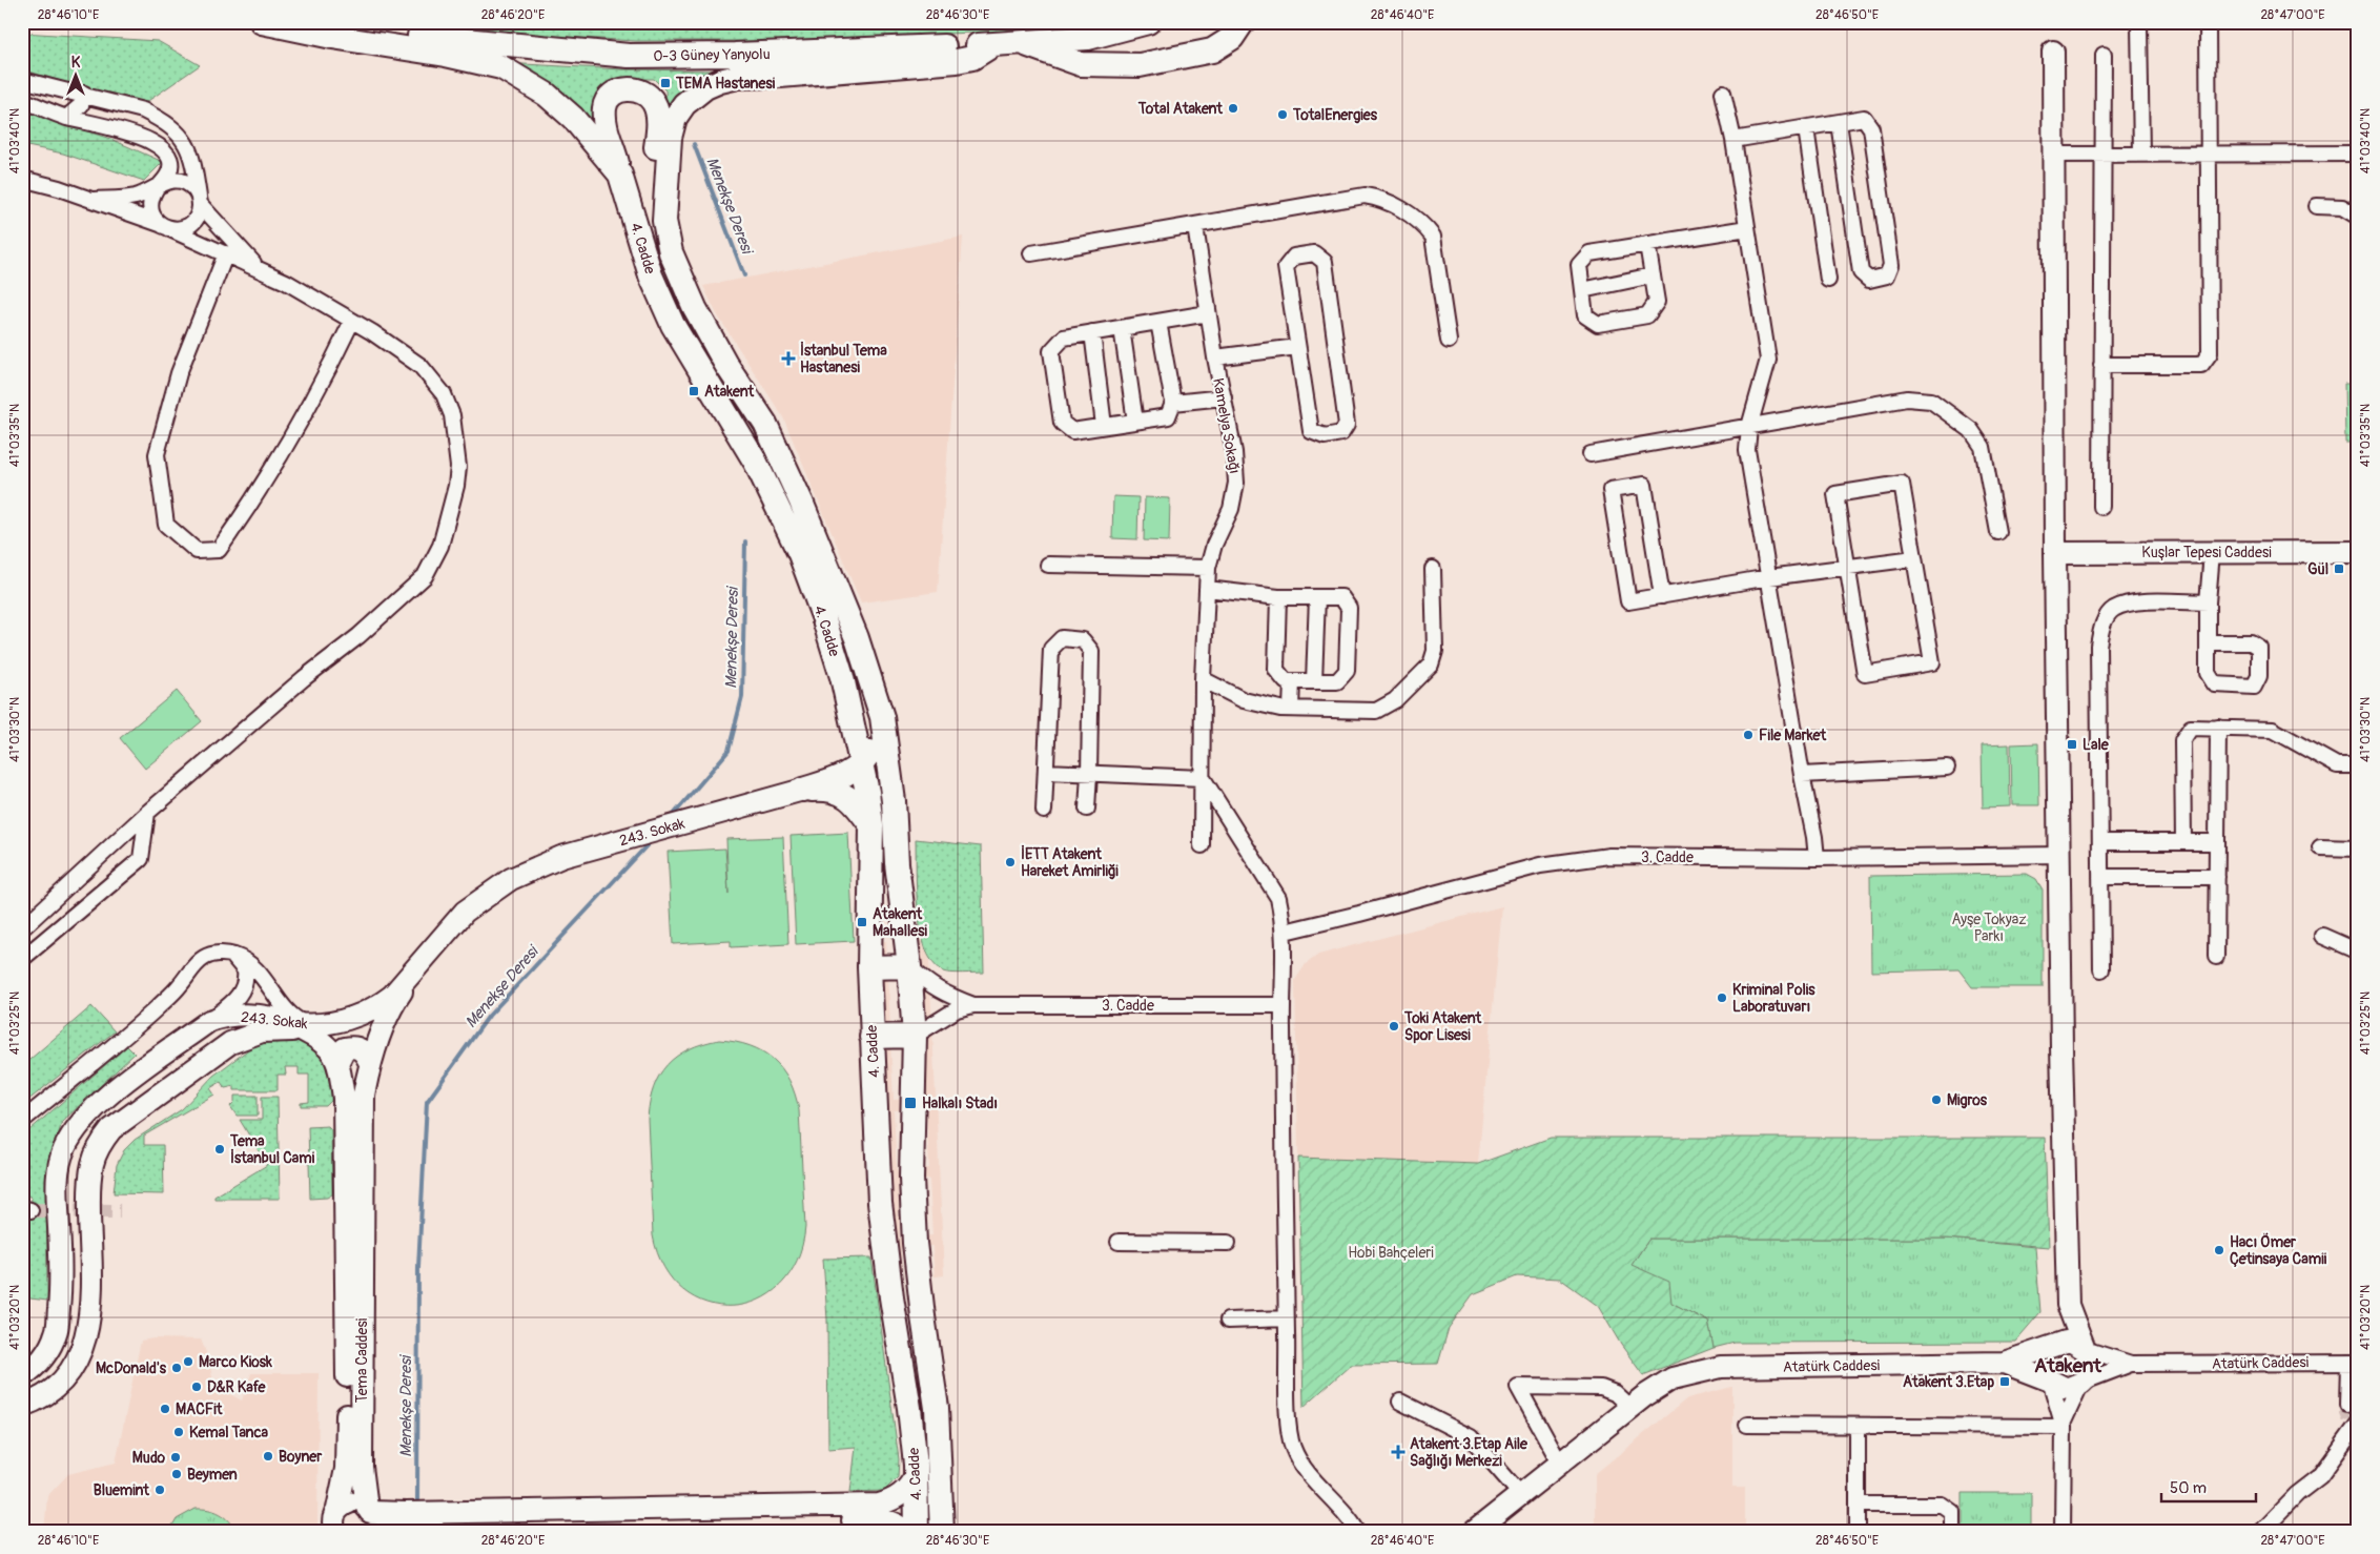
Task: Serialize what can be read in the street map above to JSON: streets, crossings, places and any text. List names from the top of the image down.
{
  "streets": {
    "main road": ["O-3 Güney Yanyolu", "4. Cadde"],
    "street": [
      "Kamelya Sokağı",
      "Kuşlar Tepesi Caddesi",
      "243. Sokak",
      "3. Cadde",
      "Tema Caddesi",
      "Atatürk Caddesi"
    ]
  },
  "crossings": [
    ["O-3 Güney Yanyolu", "4. Cadde"],
    ["243. Sokak", "Tema Caddesi"]
  ],
  "districts": ["Atakent"],
  "water": ["Menekşe Deresi"],
  "parks": ["Ayşe Tokyaz Parkı", "Hobi Bahçeleri"],
  "places": {
    "transit": [
      "TEMA Hastanesi",
      "Atakent",
      "Gül",
      "Lale",
      "Atakent Mahallesi",
      "Halkalı Stadı",
      "Atakent 3.Etap"
    ],
    "other": [
      "Total Atakent",
      "TotalEnergies",
      "File Market",
      "İETT Atakent Hareket Amirliği",
      "Kriminal Polis Laboratuvarı",
      "Toki Atakent Spor Lisesi",
      "Migros",
      "Tema İstanbul Cami",
      "Hacı Ömer Çetinsaya Camii",
      "Marco Kiosk",
      "McDonald's",
      "D&R Kafe",
      "MACFit",
      "Kemal Tanca",
      "Boyner",
      "Mudo",
      "Beymen",
      "Bluemint"
    ],
    "health": ["İstanbul Tema Hastanesi", "Atakent 3.Etap Aile Sağlığı Merkezi"]
  },
  "scale_bar": "50 m",
  "north": "top",
  "coordinates": [
    "28°46'10\"E",
    "28°46'20\"E",
    "28°46'30\"E",
    "28°46'40\"E",
    "28°46'50\"E",
    "28°47'00\"E",
    "41°03'40\"N",
    "41°03'35\"N",
    "41°03'30\"N",
    "41°03'25\"N",
    "41°03'20\"N"
  ]
}
